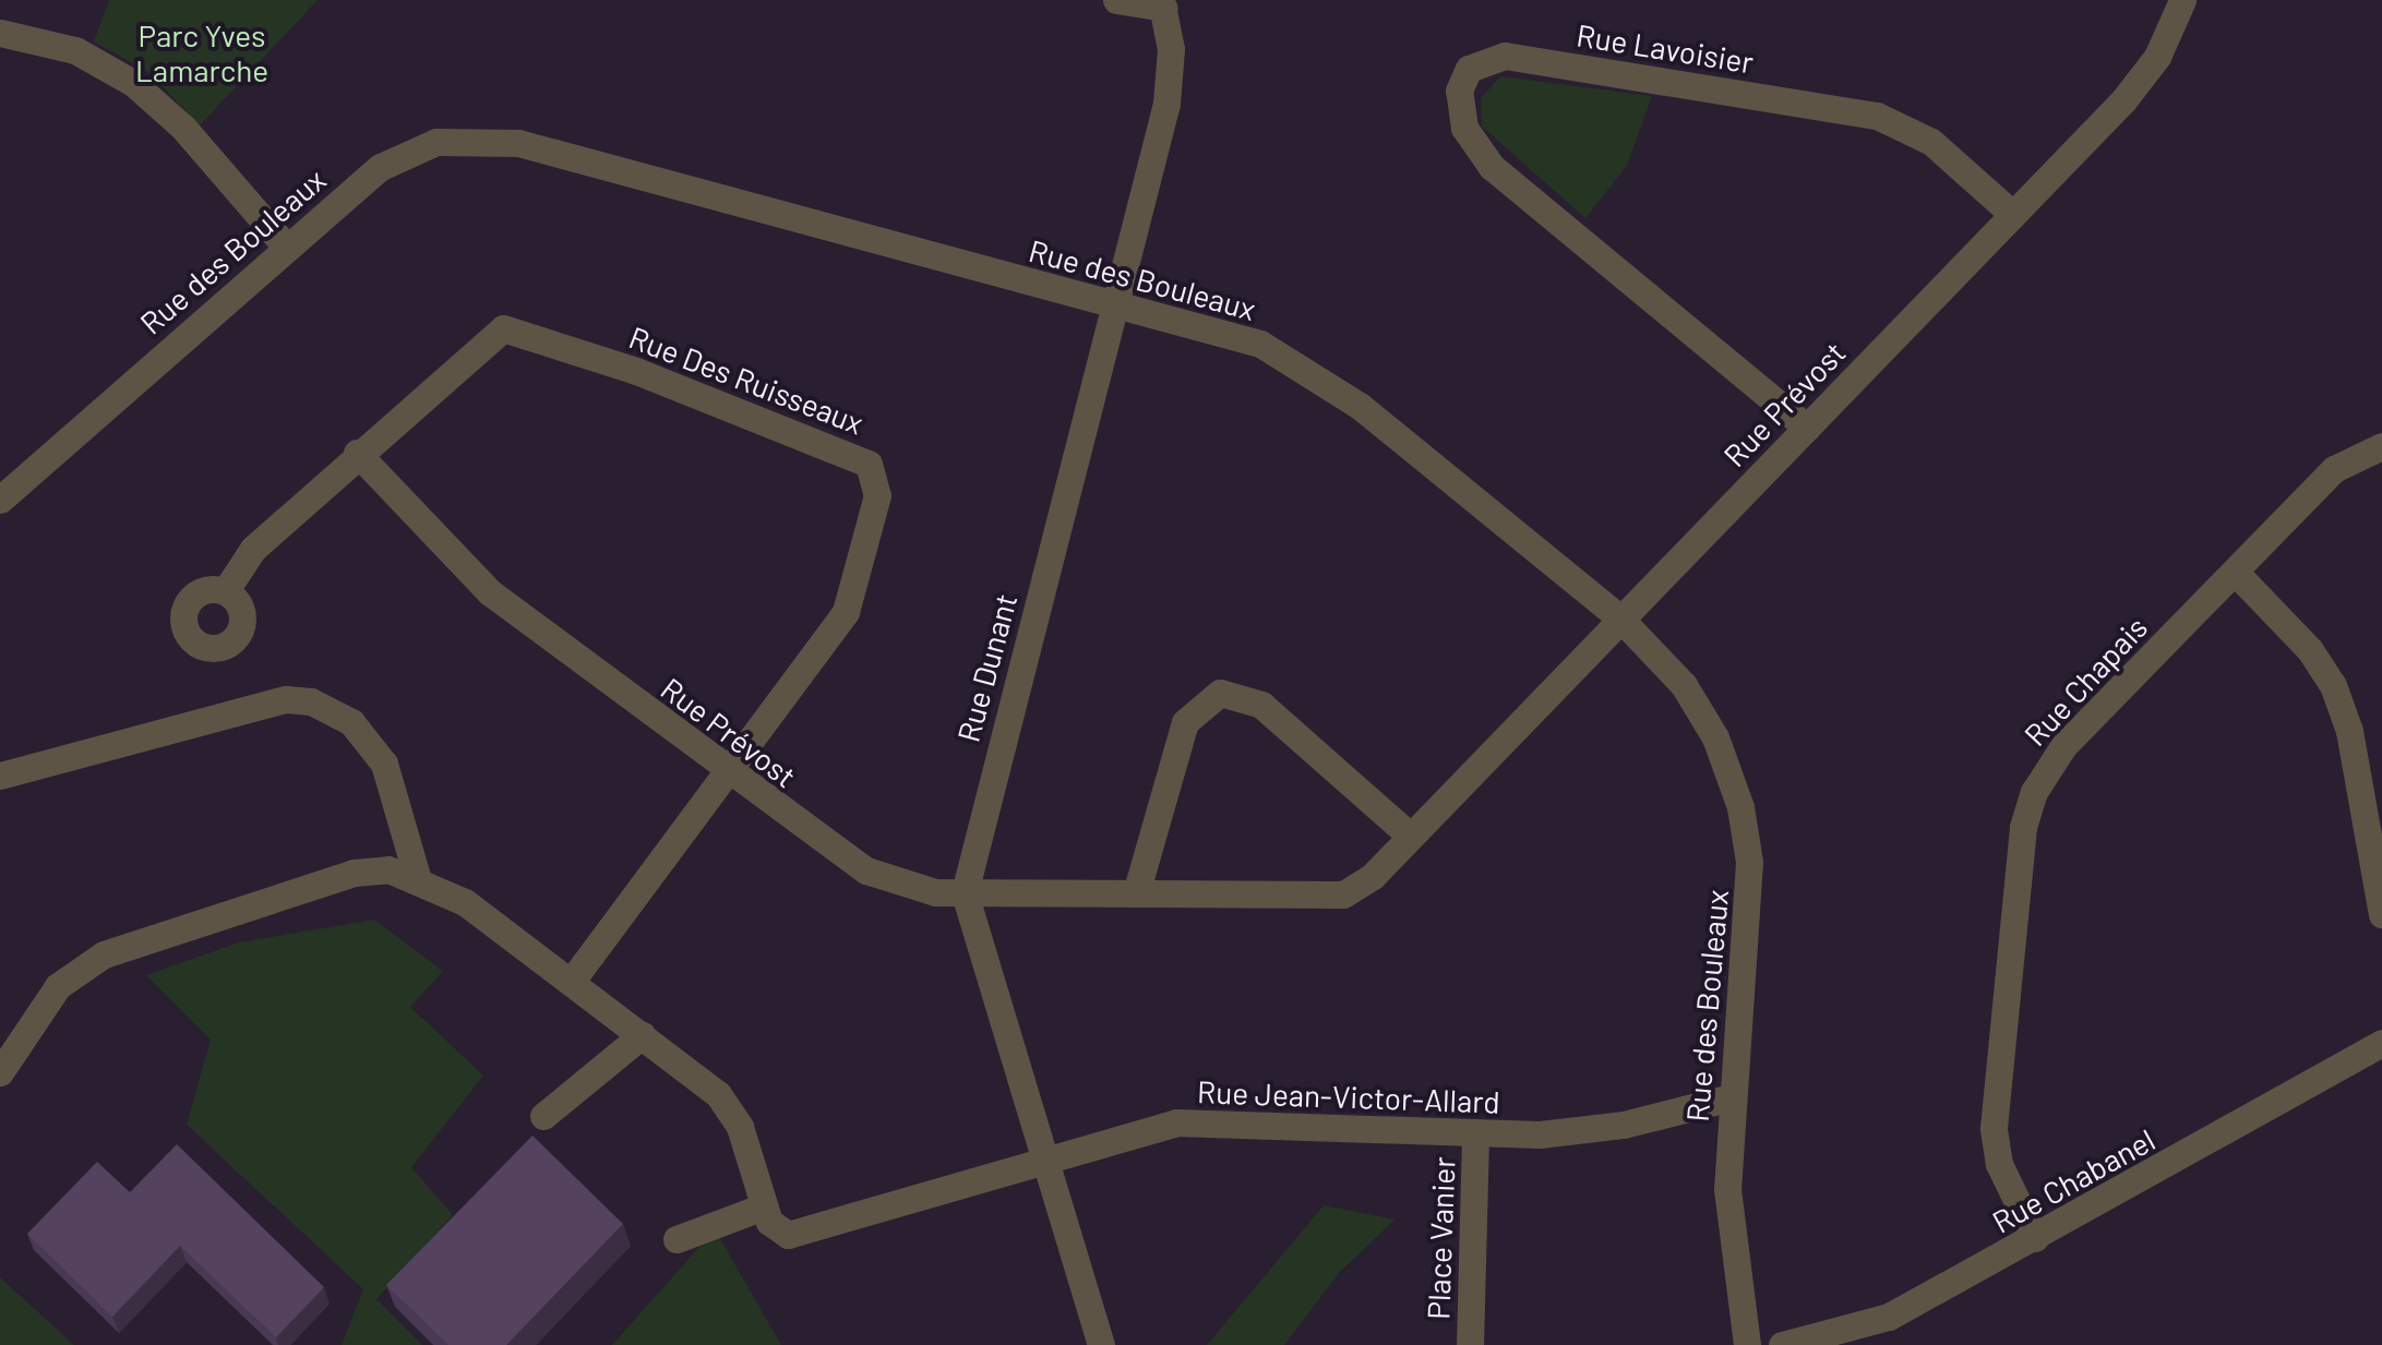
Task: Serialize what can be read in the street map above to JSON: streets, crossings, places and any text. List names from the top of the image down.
{
  "streets": {
    "street": [
      "Rue Lavoisier",
      "Rue des Bouleaux",
      "Rue Des Ruisseaux",
      "Rue Prévost",
      "Rue Dunant",
      "Rue Chapais",
      "Rue Jean-Victor-Allard",
      "Rue Chabanel",
      "Place Vanier"
    ]
  },
  "crossings": [
    ["Rue Lavoisier", "Rue Prévost"],
    ["Rue des Bouleaux", "Rue Prévost"],
    ["Rue des Bouleaux", "Rue Dunant"],
    ["Rue des Bouleaux", "Rue Jean-Victor-Allard"],
    ["Rue Des Ruisseaux", "Rue Prévost"],
    ["Rue Prévost", "Rue Dunant"],
    ["Rue Chapais", "Rue Chabanel"],
    ["Rue Jean-Victor-Allard", "Place Vanier"]
  ],
  "parks": ["Parc Yves Lamarche"]
}
